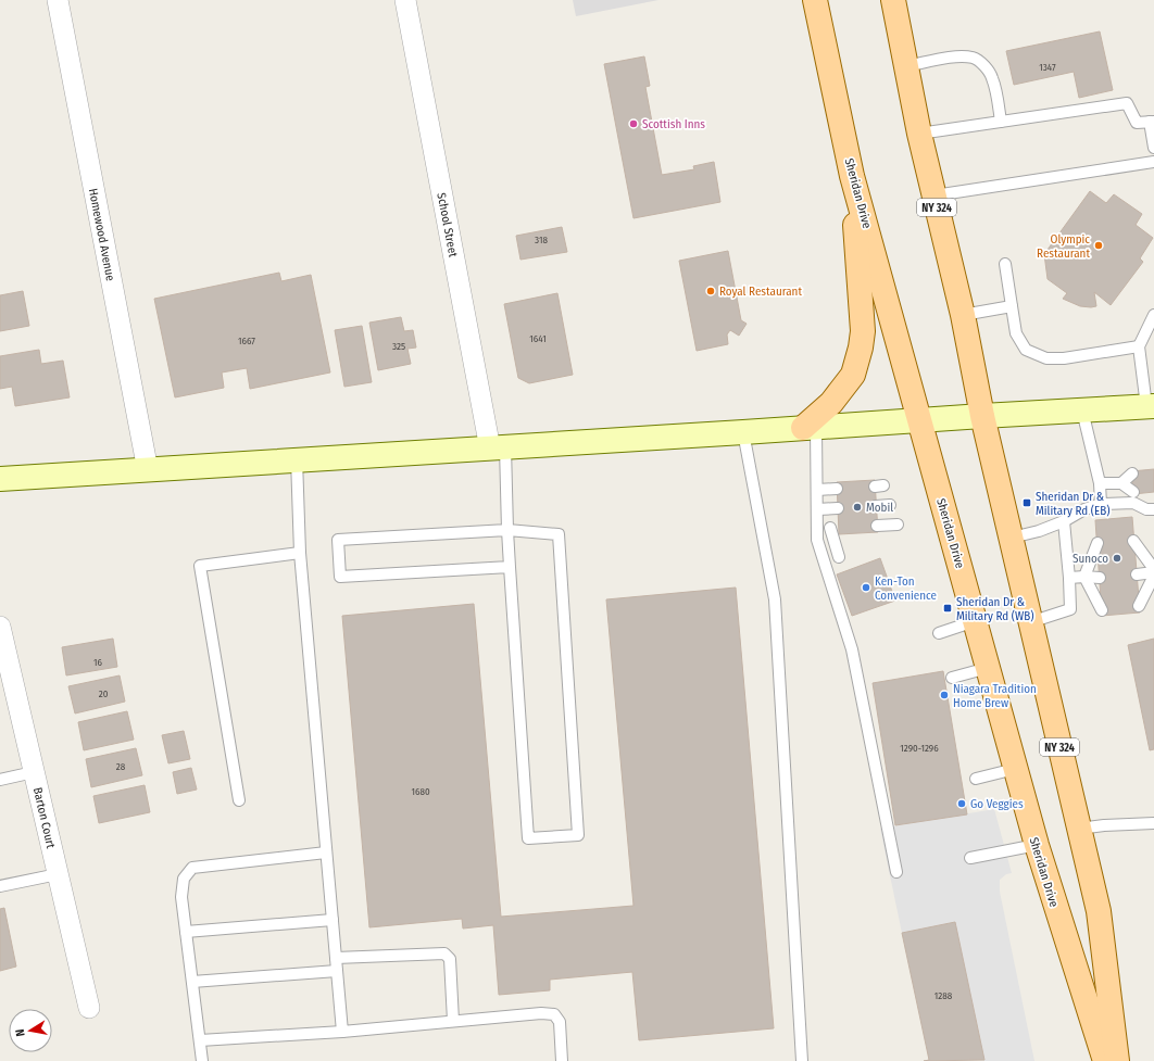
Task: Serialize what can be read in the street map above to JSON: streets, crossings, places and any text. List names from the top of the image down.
{
  "streets": {
    "main road": ["Sheridan Drive", "NY 324"],
    "street": ["School Street", "Homewood Avenue", "Barton Court"]
  },
  "places": {
    "other": [
      "Scottish Inns",
      "Olympic Restaurant",
      "Royal Restaurant",
      "Mobil",
      "Sunoco",
      "Ken-Ton Convenience",
      "Niagara Tradition Home Brew",
      "Go Veggies"
    ],
    "transit": ["Sheridan Dr & Military Rd (EB)", "Sheridan Dr & Military Rd (WB)"]
  },
  "house_numbers": [
    "1347",
    "318",
    "1641",
    "1667",
    "325",
    "16",
    "20",
    "1290-1296",
    "28",
    "1680",
    "1288"
  ],
  "north": "left"
}
